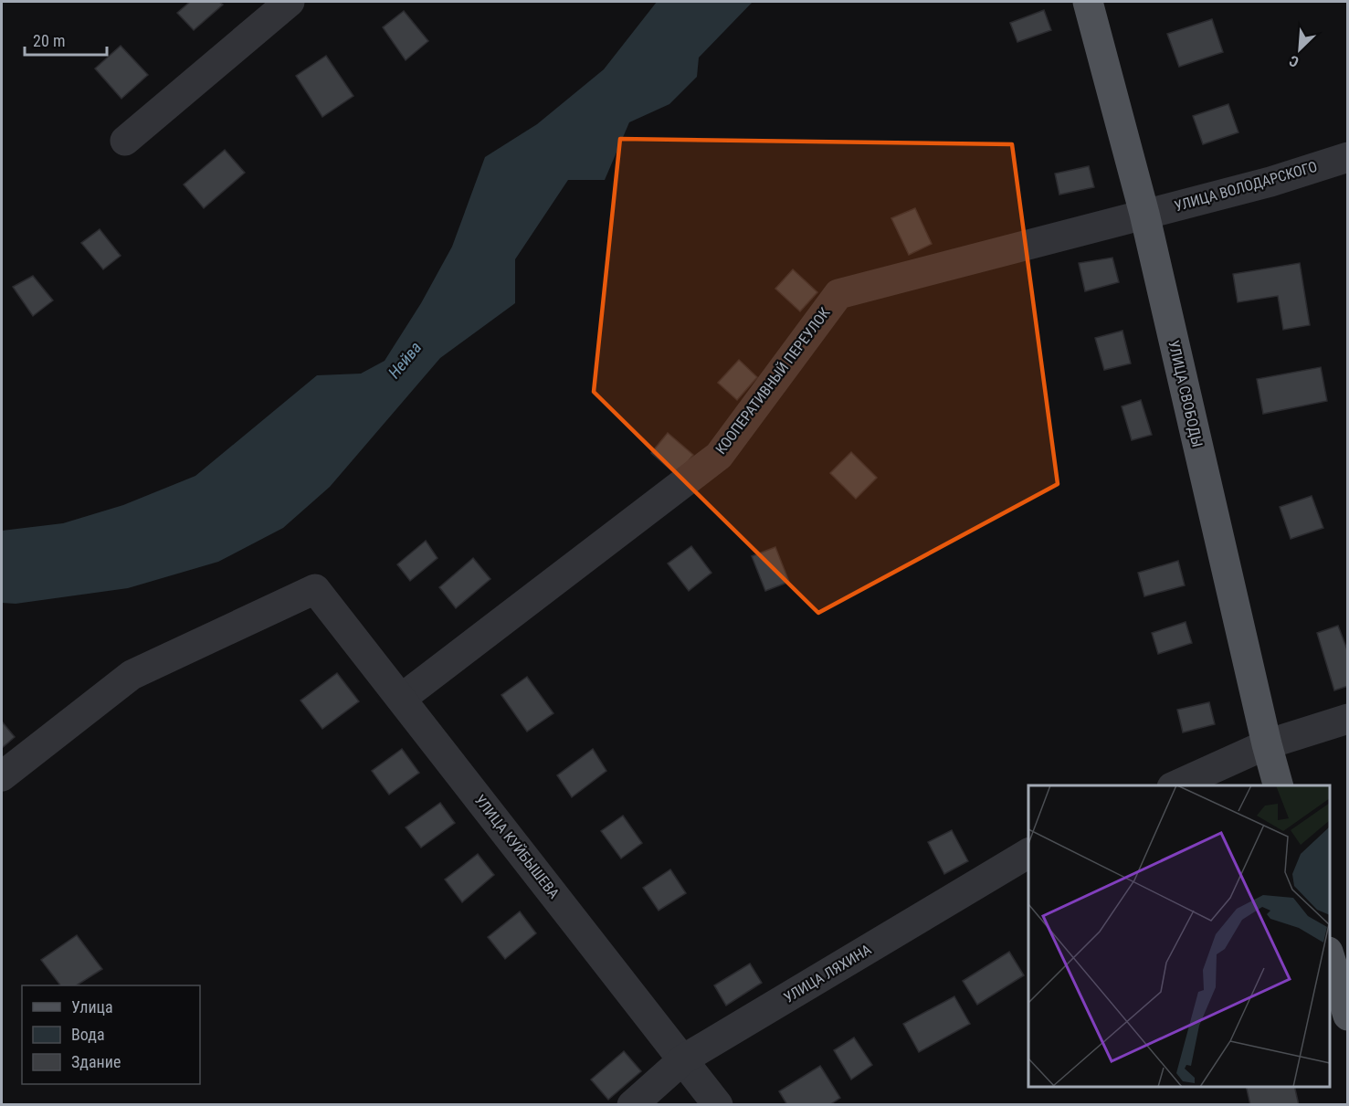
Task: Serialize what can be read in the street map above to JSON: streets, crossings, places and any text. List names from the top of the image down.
{
  "streets": {
    "main road": ["УЛИЦА СВОБОДЫ"],
    "street": [
      "УЛИЦА ВОЛОДАРСКОГО",
      "КООПЕРАТИВНЫЙ ПЕРЕУЛОК",
      "УЛИЦА КУЙБЫШЕВА",
      "УЛИЦА ЛЯХИНА"
    ]
  },
  "crossings": [
    ["УЛИЦА ВОЛОДАРСКОГО", "КООПЕРАТИВНЫЙ ПЕРЕУЛОК"],
    ["УЛИЦА ВОЛОДАРСКОГО", "УЛИЦА СВОБОДЫ"],
    ["КООПЕРАТИВНЫЙ ПЕРЕУЛОК", "УЛИЦА СВОБОДЫ"],
    ["КООПЕРАТИВНЫЙ ПЕРЕУЛОК", "УЛИЦА КУЙБЫШЕВА"],
    ["УЛИЦА КУЙБЫШЕВА", "УЛИЦА ЛЯХИНА"]
  ],
  "water": ["Нейва"],
  "legend": ["Улица", "Вода", "Здание"],
  "scale_bar": "20 m",
  "north": "bottom left"
}
